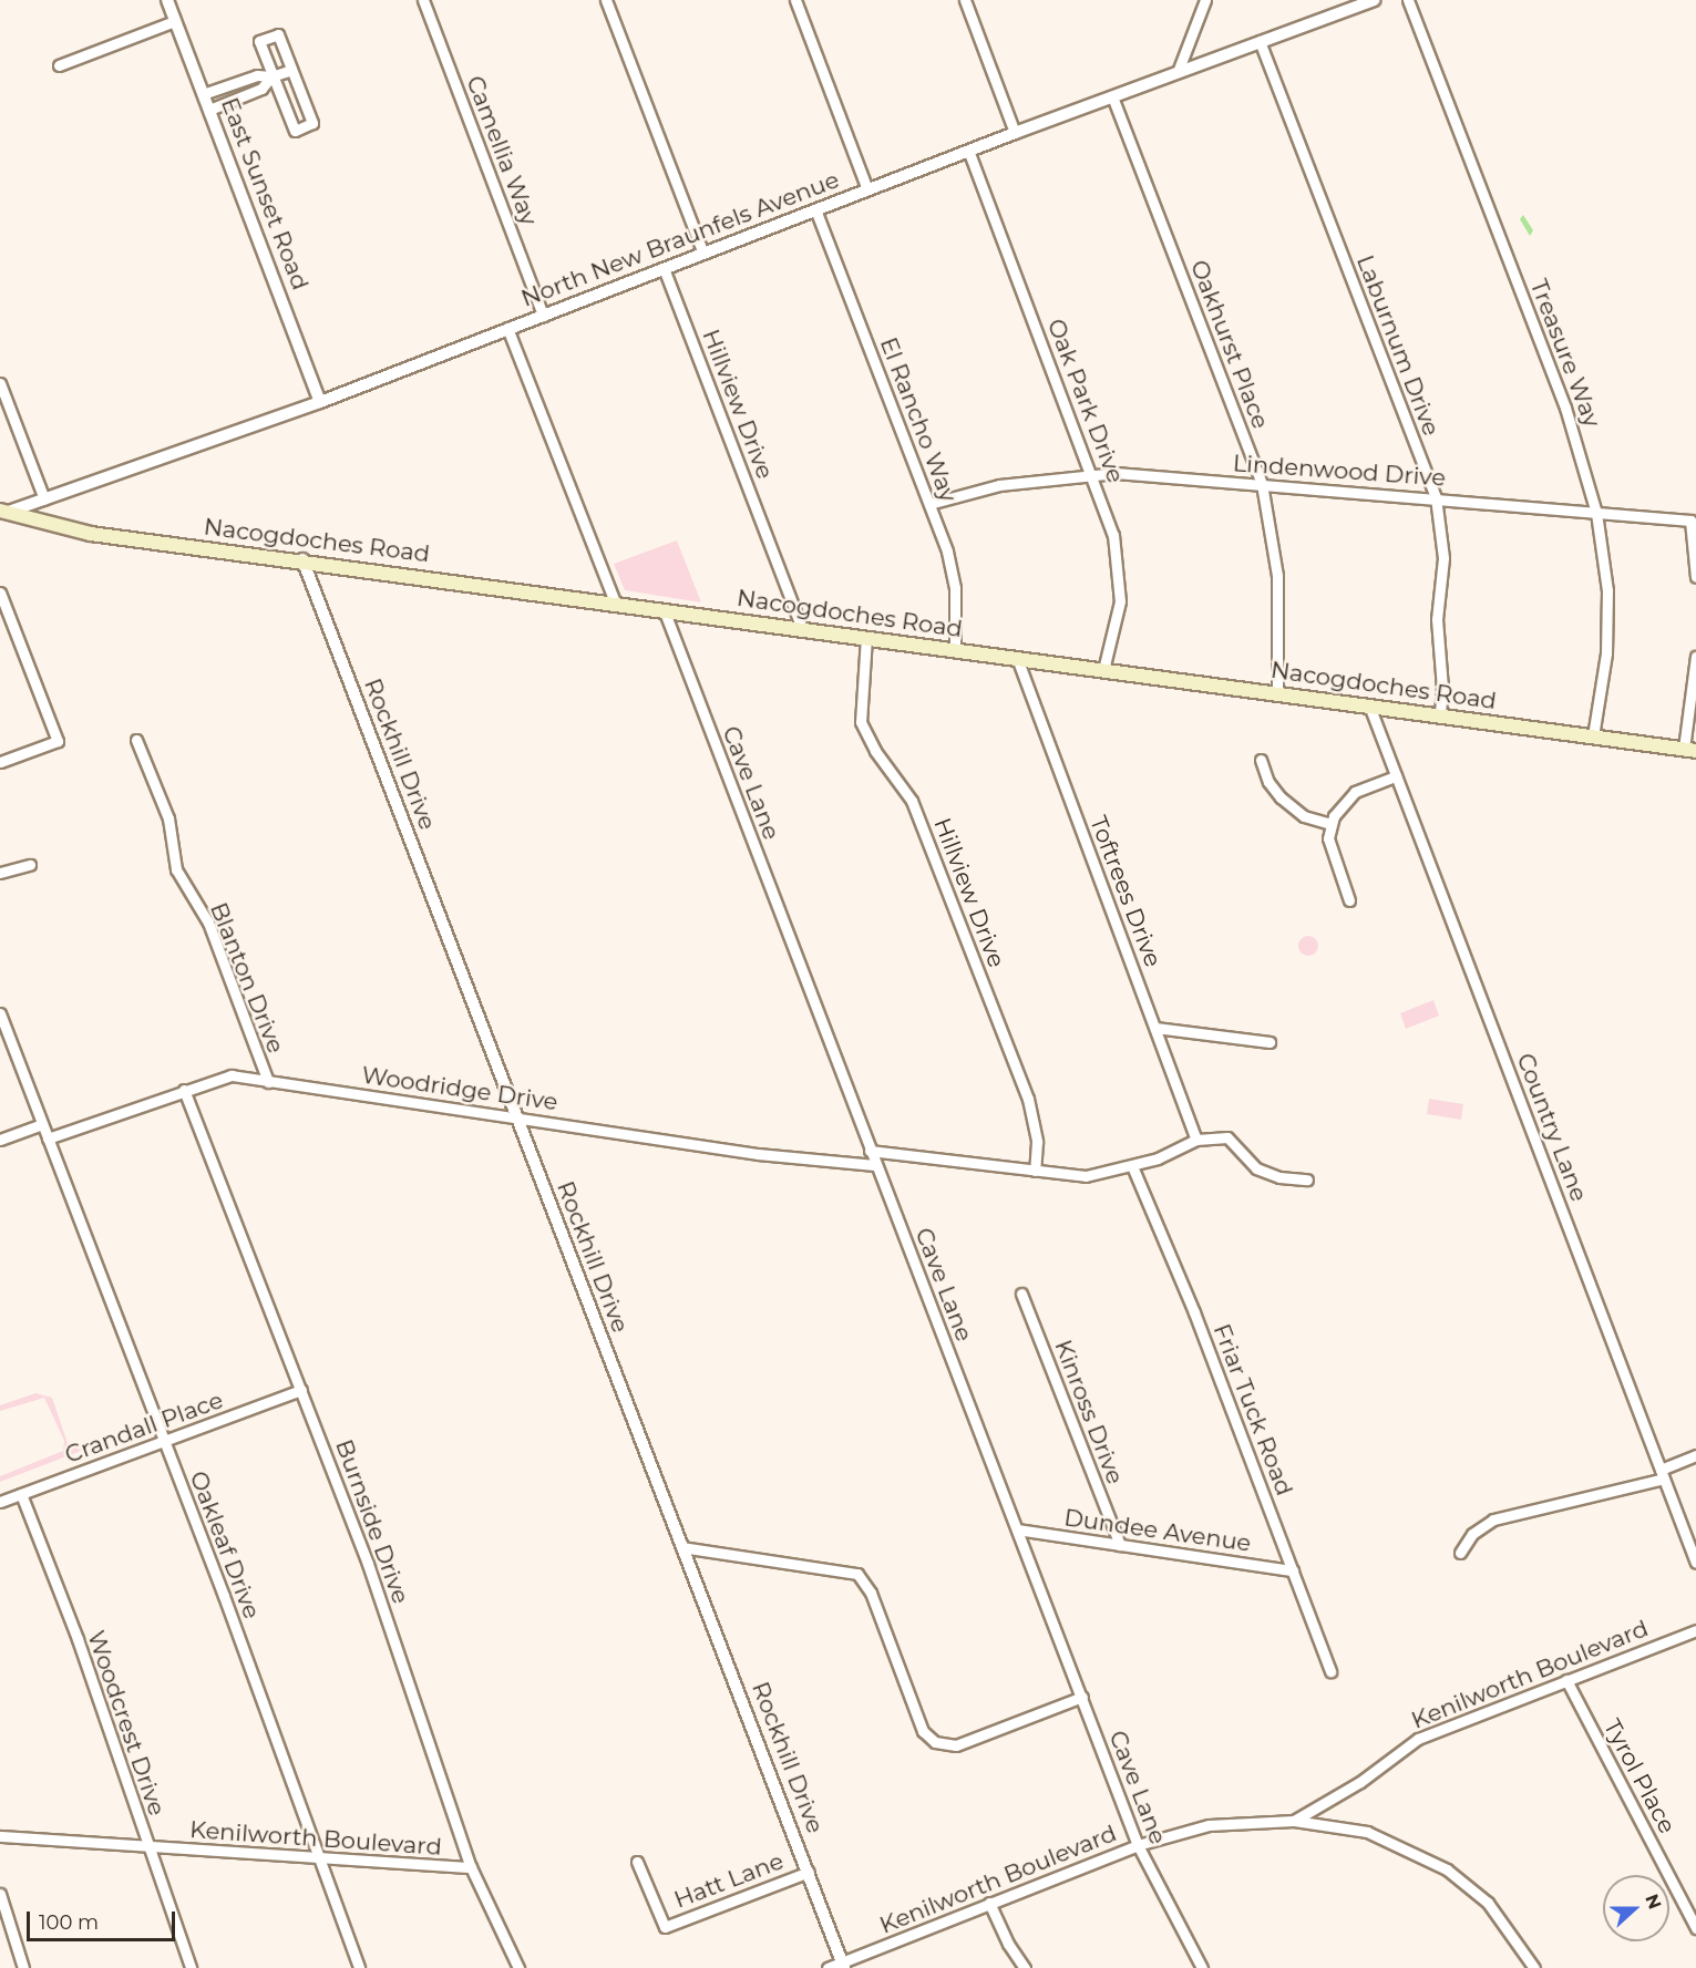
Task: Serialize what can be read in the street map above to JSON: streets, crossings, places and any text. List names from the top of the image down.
{
  "streets": {
    "main road": ["Nacogdoches Road"],
    "street": [
      "Camellia Way",
      "East Sunset Road",
      "North New Braunfels Avenue",
      "Oakhurst Place",
      "Laburnum Drive",
      "Treasure Way",
      "Oak Park Drive",
      "Hillview Drive",
      "El Rancho Way",
      "Lindenwood Drive",
      "Rockhill Drive",
      "Cave Lane",
      "Toftrees Drive",
      "Blanton Drive",
      "Woodridge Drive",
      "Country Lane",
      "Friar Tuck Road",
      "Kinross Drive",
      "Crandall Place",
      "Burnside Drive",
      "Dundee Avenue",
      "Oakleaf Drive",
      "Kenilworth Boulevard",
      "Woodcrest Drive",
      "Tyrol Place",
      "Hatt Lane"
    ]
  },
  "crossings": [
    ["Camellia Way", "North New Braunfels Avenue"],
    ["East Sunset Road", "North New Braunfels Avenue"],
    ["North New Braunfels Avenue", "Oakhurst Place"],
    ["North New Braunfels Avenue", "Laburnum Drive"],
    ["North New Braunfels Avenue", "Oak Park Drive"],
    ["North New Braunfels Avenue", "Hillview Drive"],
    ["North New Braunfels Avenue", "El Rancho Way"],
    ["North New Braunfels Avenue", "Nacogdoches Road"],
    ["Oakhurst Place", "Lindenwood Drive"],
    ["Oakhurst Place", "Nacogdoches Road"],
    ["Laburnum Drive", "Lindenwood Drive"],
    ["Laburnum Drive", "Nacogdoches Road"],
    ["Treasure Way", "Lindenwood Drive"],
    ["Treasure Way", "Nacogdoches Road"],
    ["Oak Park Drive", "Lindenwood Drive"],
    ["Oak Park Drive", "Nacogdoches Road"],
    ["Hillview Drive", "Nacogdoches Road"],
    ["El Rancho Way", "Lindenwood Drive"],
    ["El Rancho Way", "Nacogdoches Road"],
    ["Nacogdoches Road", "Rockhill Drive"],
    ["Nacogdoches Road", "Cave Lane"],
    ["Nacogdoches Road", "Toftrees Drive"],
    ["Nacogdoches Road", "Country Lane"],
    ["Rockhill Drive", "Woodridge Drive"],
    ["Rockhill Drive", "Kenilworth Boulevard"],
    ["Rockhill Drive", "Hatt Lane"],
    ["Cave Lane", "Woodridge Drive"],
    ["Cave Lane", "Dundee Avenue"],
    ["Cave Lane", "Kenilworth Boulevard"],
    ["Blanton Drive", "Woodridge Drive"],
    ["Woodridge Drive", "Burnside Drive"],
    ["Woodridge Drive", "Oakleaf Drive"],
    ["Friar Tuck Road", "Dundee Avenue"],
    ["Kinross Drive", "Dundee Avenue"],
    ["Crandall Place", "Burnside Drive"],
    ["Crandall Place", "Oakleaf Drive"],
    ["Crandall Place", "Woodcrest Drive"],
    ["Burnside Drive", "Kenilworth Boulevard"],
    ["Oakleaf Drive", "Kenilworth Boulevard"],
    ["Kenilworth Boulevard", "Woodcrest Drive"],
    ["Kenilworth Boulevard", "Tyrol Place"]
  ],
  "scale_bar": "100 m",
  "north": "right"
}
